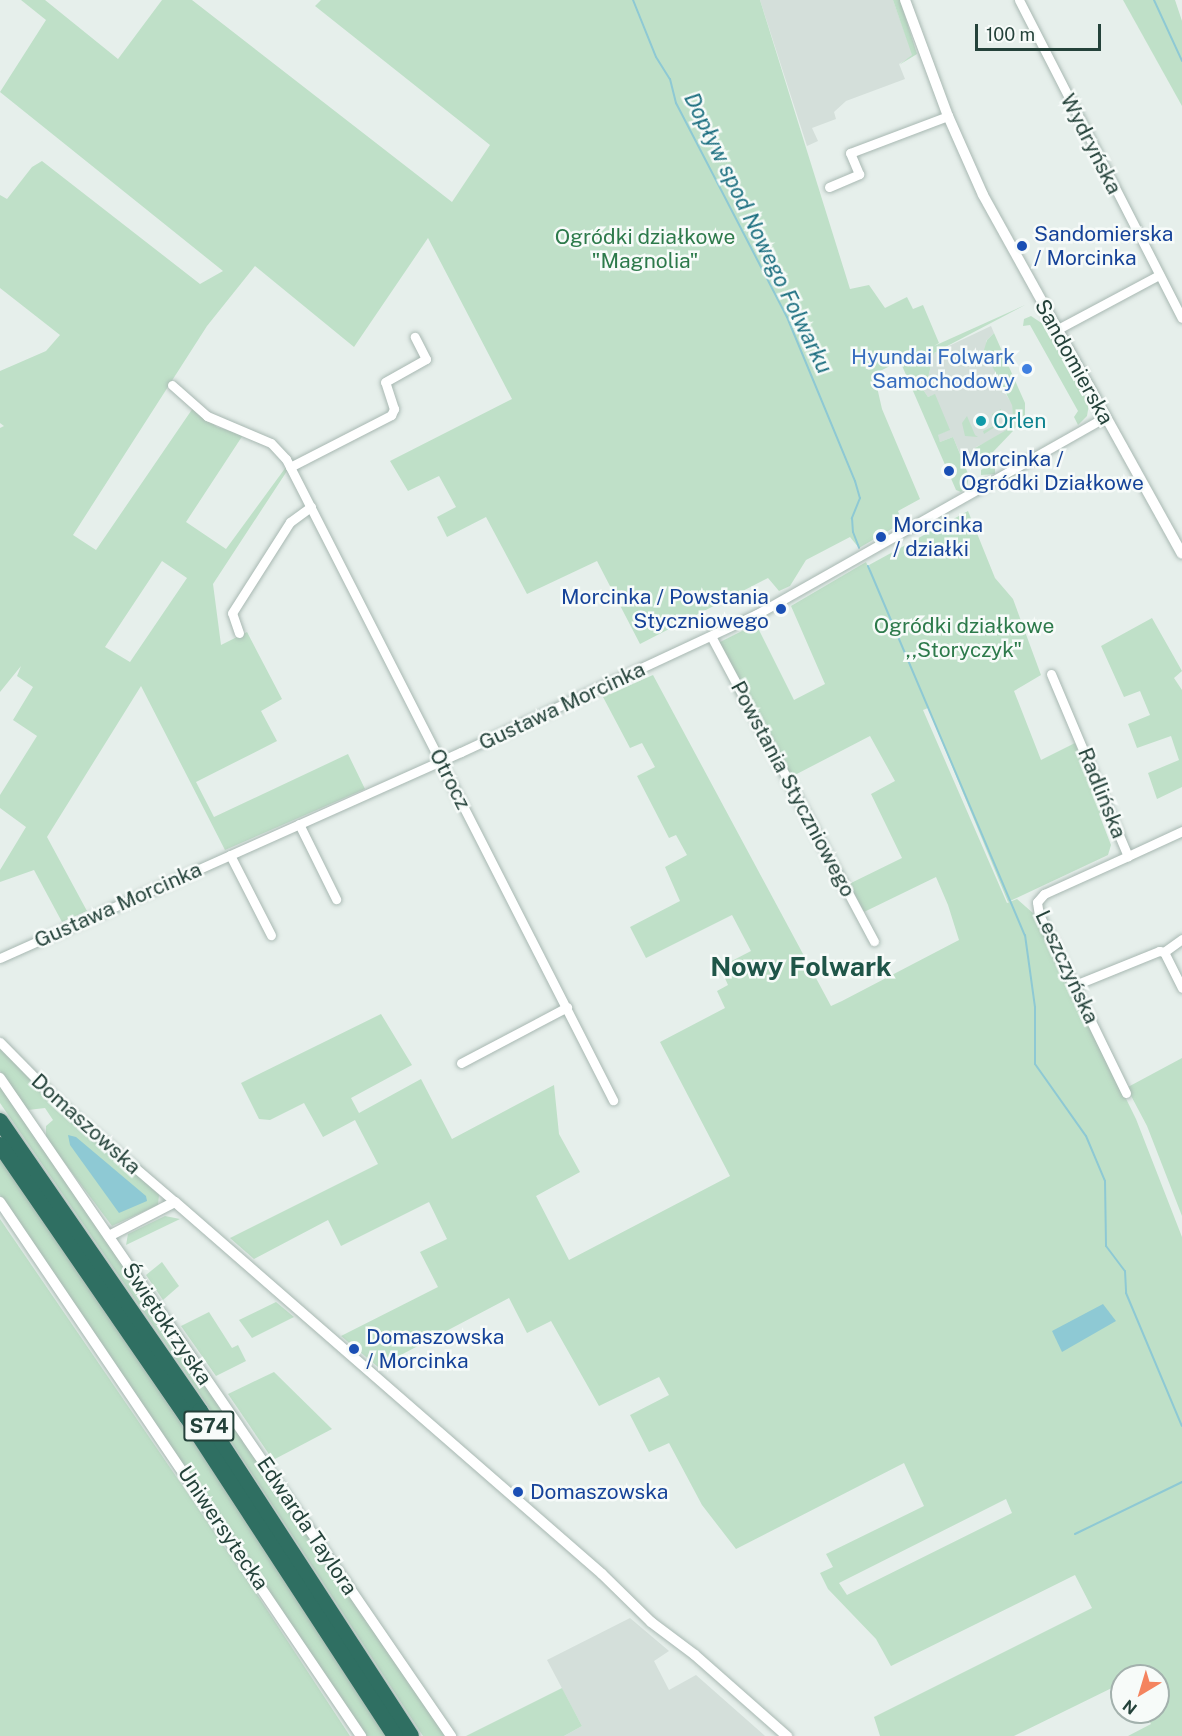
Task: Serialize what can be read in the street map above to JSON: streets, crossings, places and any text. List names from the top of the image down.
{
  "streets": {
    "highway": ["Świętokrzyska", "S74"],
    "street": [
      "Wydryńska",
      "Sandomierska",
      "Gustawa Morcinka",
      "Otrocz",
      "Powstania Styczniowego",
      "Radlińska",
      "Leszczyńska",
      "Domaszowska",
      "Edwarda Taylora",
      "Uniwersytecka"
    ]
  },
  "crossings": [
    ["Sandomierska", "Gustawa Morcinka"],
    ["Gustawa Morcinka", "Otrocz"],
    ["Gustawa Morcinka", "Powstania Styczniowego"],
    ["Radlińska", "Leszczyńska"]
  ],
  "districts": ["Nowy Folwark"],
  "water": ["Dopływ spod Nowego Folwarku"],
  "parks": ["Ogródki działkowe \"Magnolia\"", "Ogródki działkowe ,,Storyczyk\""],
  "places": [
    "Sandomierska / Morcinka",
    "Hyundai Folwark Samochodowy",
    "Orlen",
    "Morcinka / Ogródki Działkowe",
    "Morcinka / działki",
    "Morcinka / Powstania Styczniowego",
    "Domaszowska / Morcinka",
    "Domaszowska"
  ],
  "scale_bar": "100 m",
  "north": "bottom left"
}
